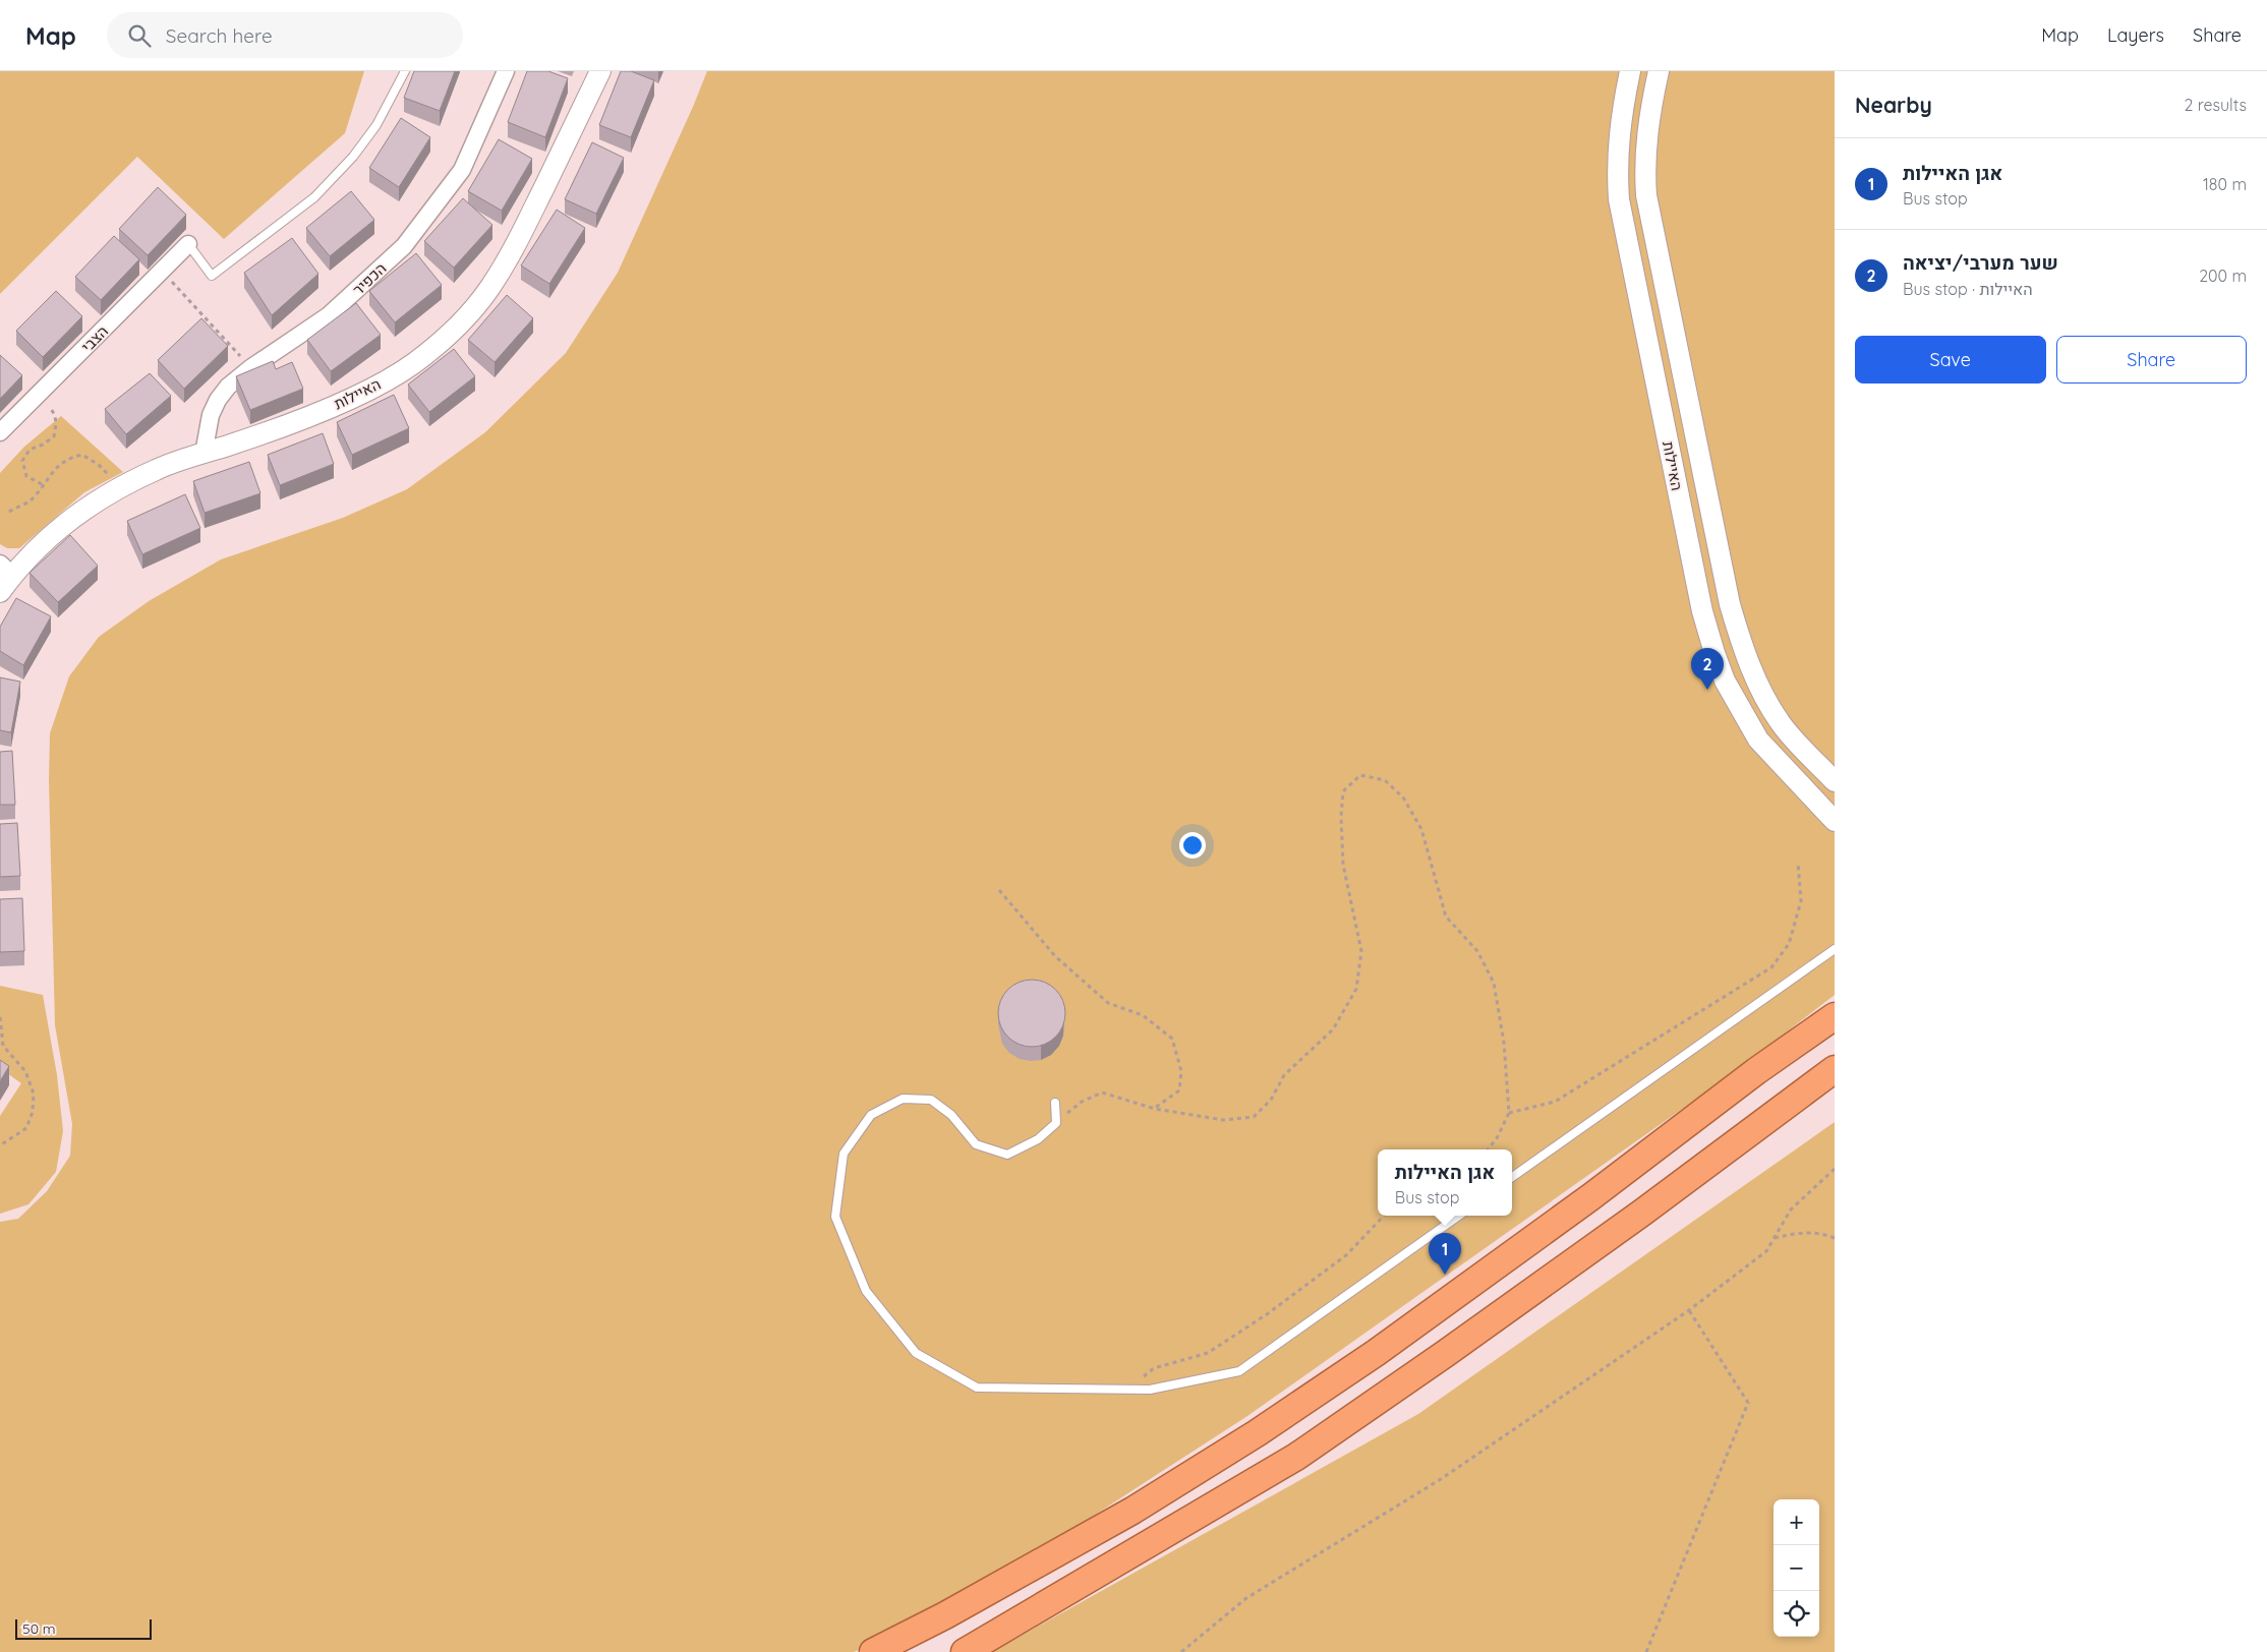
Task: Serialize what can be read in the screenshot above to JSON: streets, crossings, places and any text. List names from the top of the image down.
{
  "streets": {
    "street": ["הכפיר", "הצבי", "האיילות"]
  },
  "crossings": [
    ["הכפיר", "האיילות"]
  ],
  "scale_bar": "50 m",
  "page": {
    "header": "Map",
    "search": "Search here",
    "nav": ["Map", "Layers", "Share"],
    "heading": ["Nearby", "2 results"],
    "list": [
      {
        "mark": "1",
        "name": "אגן האיילות",
        "note": "Bus stop",
        "value": "180 m"
      },
      {
        "mark": "2",
        "name": "שער מערבי/יציאה",
        "note": "Bus stop · האיילות",
        "value": "200 m"
      }
    ],
    "buttons": ["Save", "Share"],
    "pins": ["2", "1"],
    "popup": ["אגן האיילות", "Bus stop"],
    "map_buttons": ["+", "−"],
    "scale": "50 m"
  }
}
